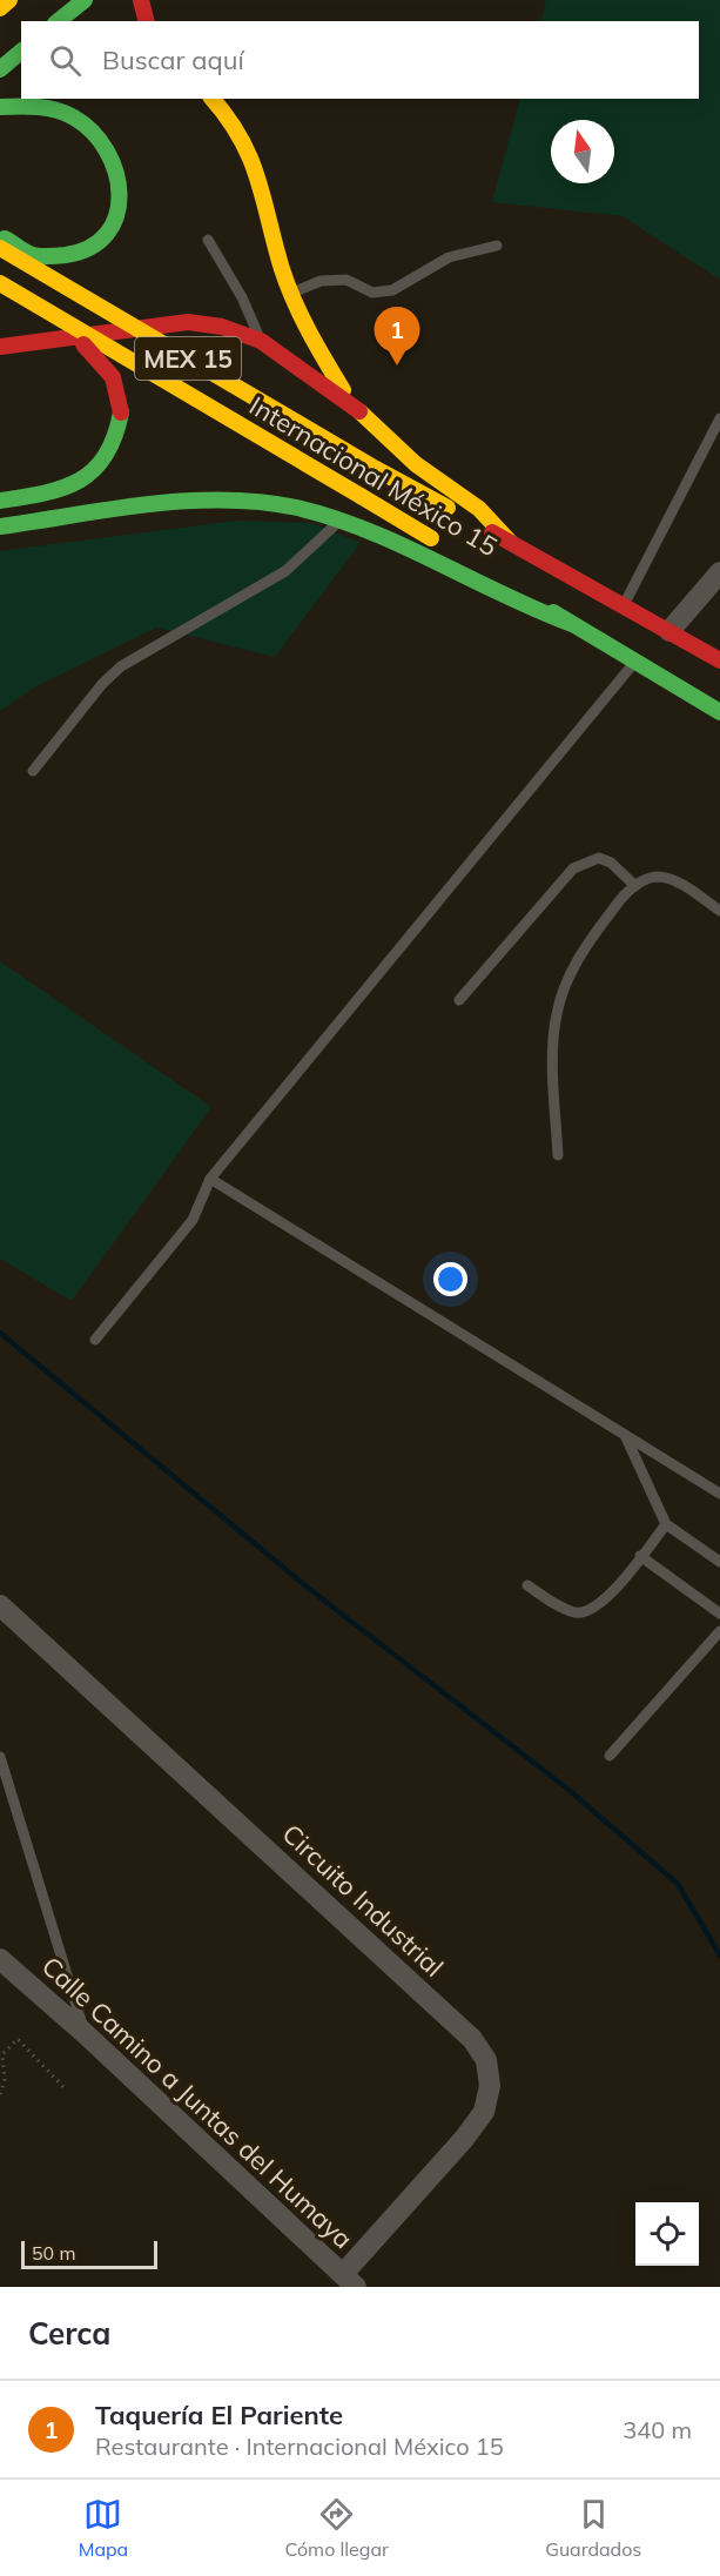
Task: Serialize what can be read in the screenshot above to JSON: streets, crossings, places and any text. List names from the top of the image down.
{
  "streets": {
    "main road": ["MEX 15", "Internacional México 15"],
    "street": ["Circuito Industrial", "Calle Camino a Juntas del Humaya"]
  },
  "crossings": [
    ["Circuito Industrial", "Calle Camino a Juntas del Humaya"]
  ],
  "scale_bar": "50 m",
  "north": "top",
  "page": {
    "search": "Buscar aquí",
    "pins": "1",
    "scale": "50 m",
    "heading": "Cerca",
    "list": [
      {
        "mark": "1",
        "name": "Taquería El Pariente",
        "note": "Restaurante · Internacional México 15",
        "value": "340 m"
      }
    ],
    "nav": ["Mapa", "Cómo llegar", "Guardados"]
  }
}
